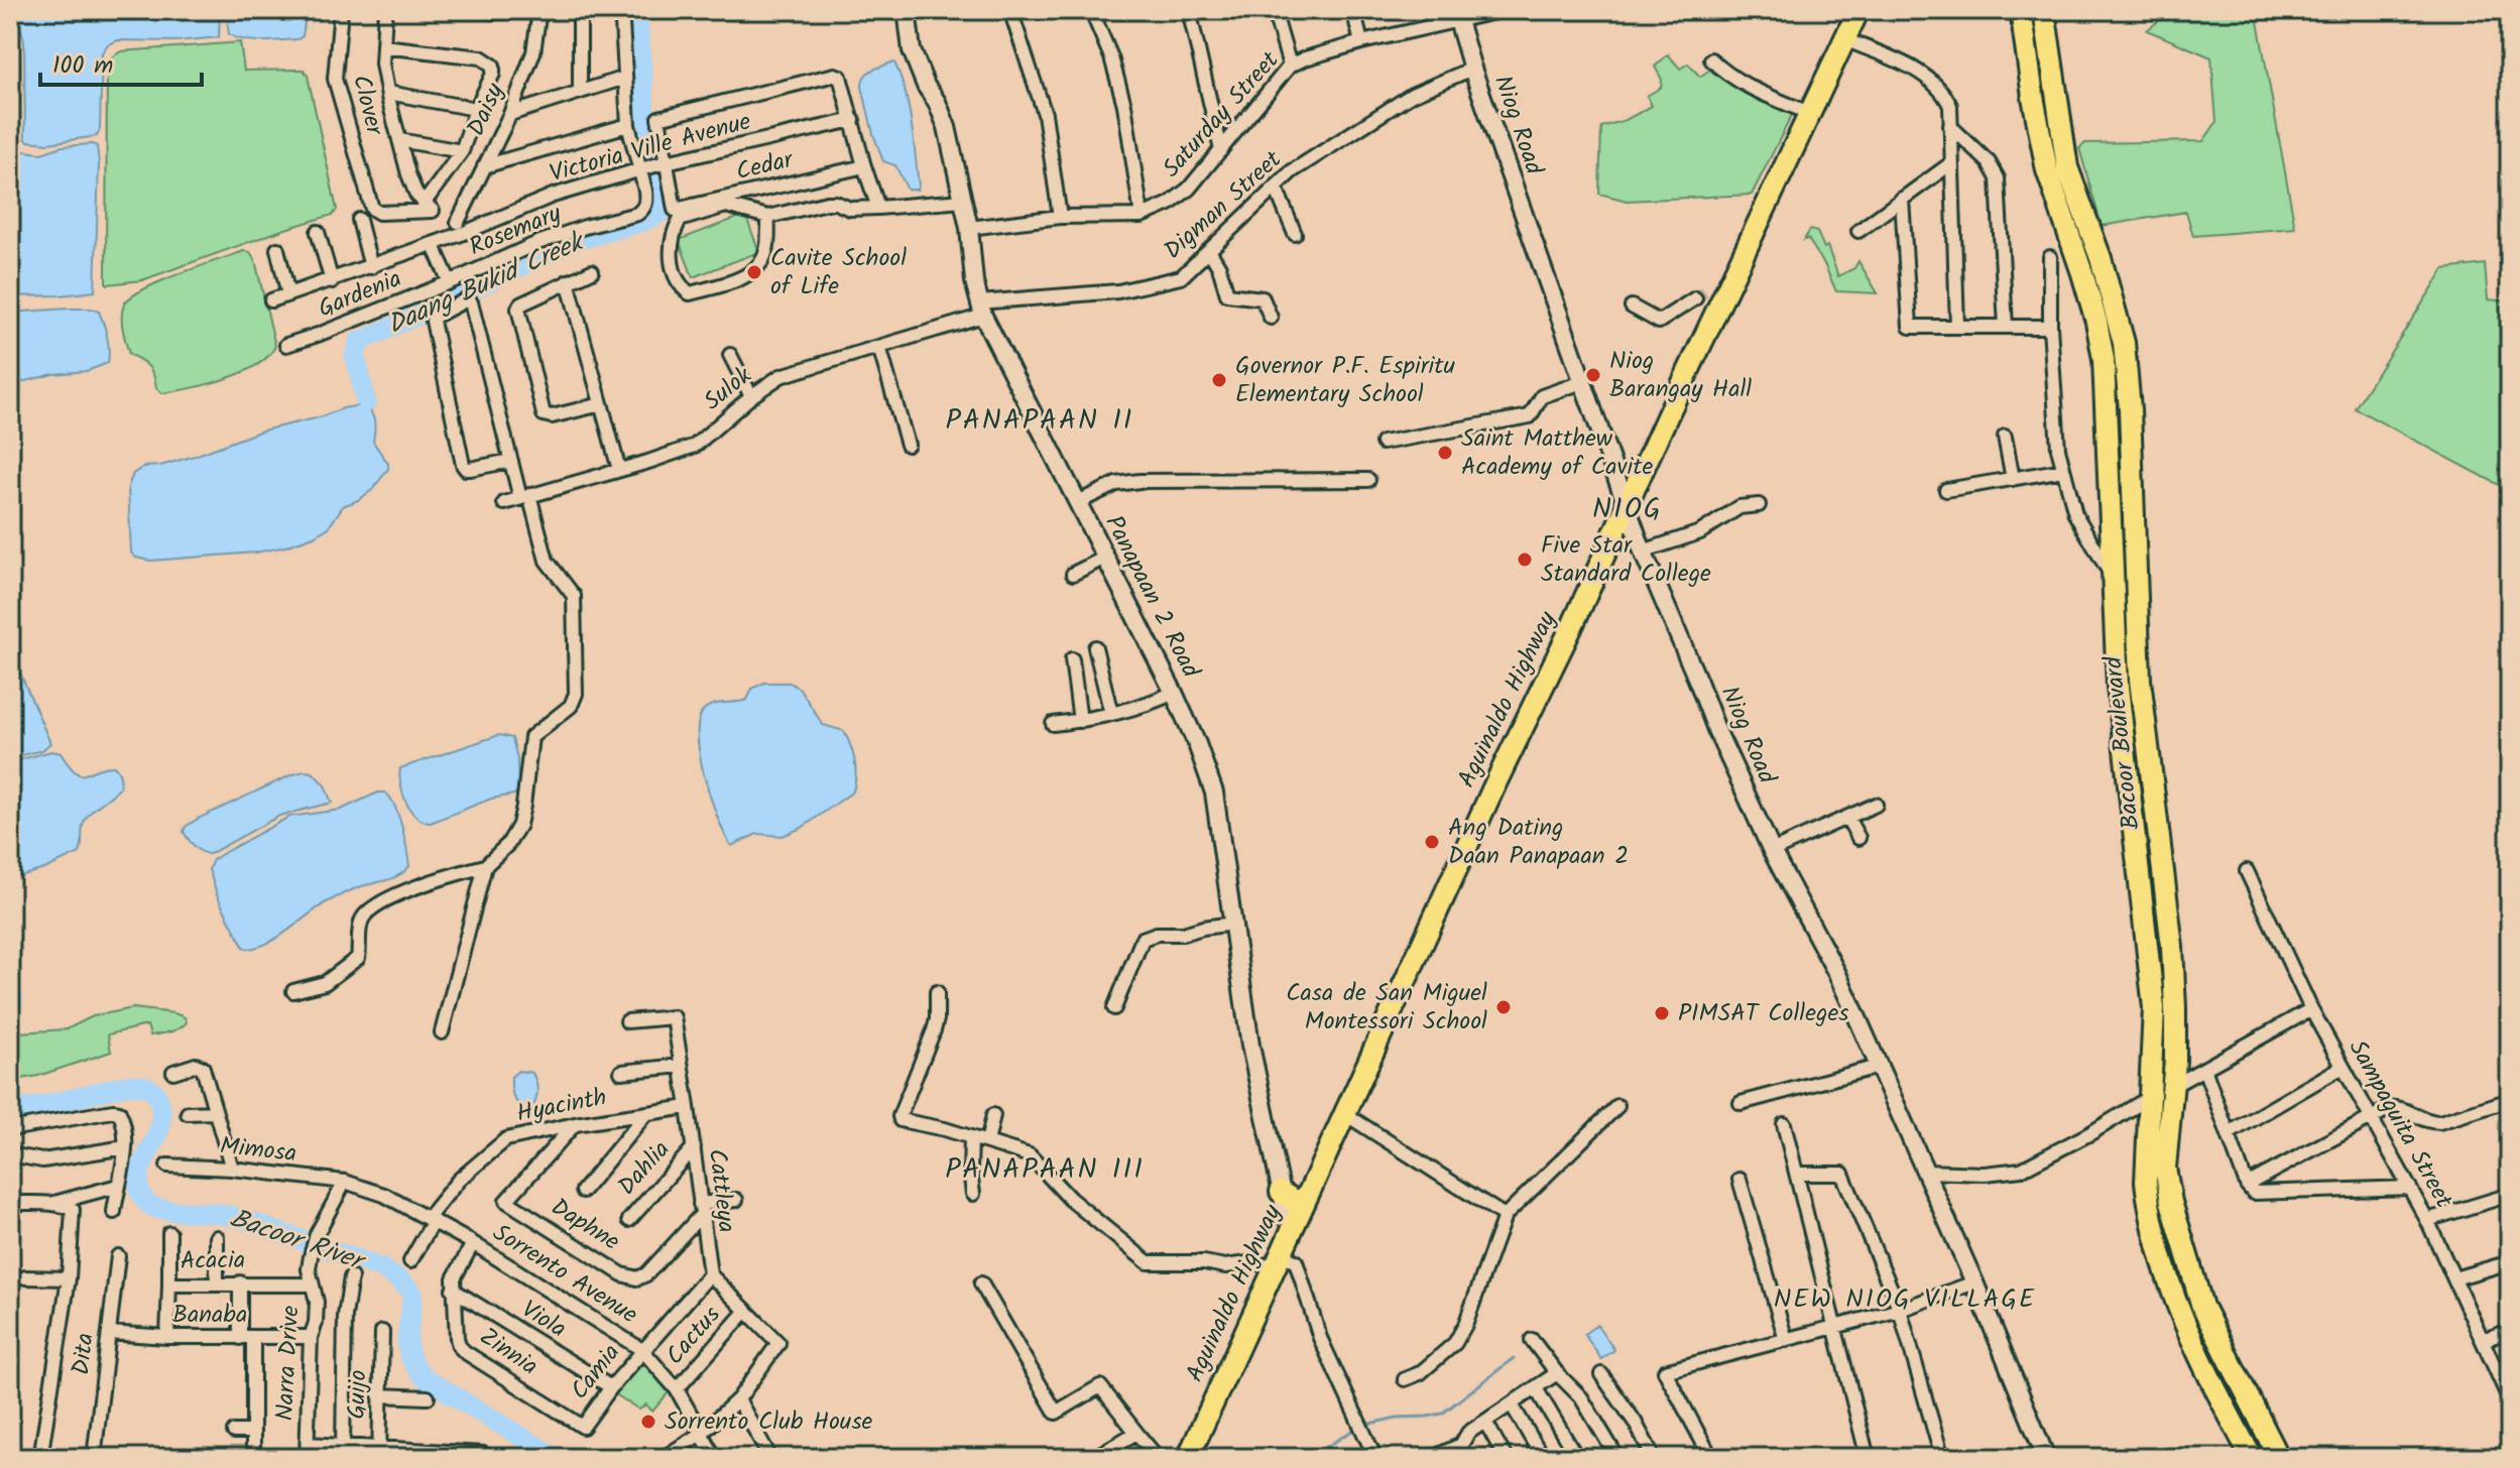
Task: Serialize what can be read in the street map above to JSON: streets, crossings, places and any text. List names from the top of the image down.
{
  "streets": {
    "main road": ["Aguinaldo Highway", "Bacoor Boulevard"],
    "street": [
      "Clover",
      "Daisy",
      "Saturday Street",
      "Niog Road",
      "Victoria Ville Avenue",
      "Cedar",
      "Digman Street",
      "Rosemary",
      "Gardenia",
      "Sulok",
      "Panapaan 2 Road",
      "Hyacinth",
      "Sampaguita Street",
      "Mimosa",
      "Dahlia",
      "Cattleya",
      "Daphne",
      "Acacia",
      "Sorrento Avenue",
      "Banaba",
      "Viola",
      "Cactus",
      "Zinnia",
      "Dita",
      "Narra Drive",
      "Camia",
      "Guijo"
    ]
  },
  "crossings": [
    ["Daisy", "Victoria Ville Avenue"],
    ["Saturday Street", "Niog Road"],
    ["Saturday Street", "Panapaan 2 Road"],
    ["Niog Road", "Digman Street"],
    ["Niog Road", "Aguinaldo Highway"],
    ["Victoria Ville Avenue", "Cedar"],
    ["Victoria Ville Avenue", "Rosemary"],
    ["Digman Street", "Sulok"],
    ["Digman Street", "Panapaan 2 Road"],
    ["Rosemary", "Gardenia"],
    ["Sulok", "Panapaan 2 Road"],
    ["Panapaan 2 Road", "Aguinaldo Highway"],
    ["Hyacinth", "Dahlia"],
    ["Hyacinth", "Cattleya"],
    ["Hyacinth", "Daphne"],
    ["Hyacinth", "Sorrento Avenue"],
    ["Mimosa", "Sorrento Avenue"],
    ["Mimosa", "Narra Drive"],
    ["Dahlia", "Cattleya"],
    ["Cattleya", "Daphne"],
    ["Cattleya", "Camia"],
    ["Acacia", "Banaba"],
    ["Acacia", "Narra Drive"],
    ["Sorrento Avenue", "Cactus"],
    ["Sorrento Avenue", "Zinnia"],
    ["Sorrento Avenue", "Narra Drive"],
    ["Sorrento Avenue", "Camia"],
    ["Banaba", "Dita"],
    ["Banaba", "Narra Drive"],
    ["Viola", "Zinnia"],
    ["Viola", "Camia"],
    ["Zinnia", "Camia"]
  ],
  "districts": [
    "PANAPAAN II",
    "NIOG",
    "PANAPAAN III",
    "NEW NIOG VILLAGE"
  ],
  "water": ["Daang Bukid Creek", "Bacoor River"],
  "places": [
    "Cavite School of Life",
    "Niog Barangay Hall",
    "Governor P.F. Espiritu Elementary School",
    "Saint Matthew Academy of Cavite",
    "Five Star Standard College",
    "Ang Dating Daan Panapaan 2",
    "Casa de San Miguel Montessori School",
    "PIMSAT Colleges",
    "Sorrento Club House"
  ],
  "scale_bar": "100 m"
}
